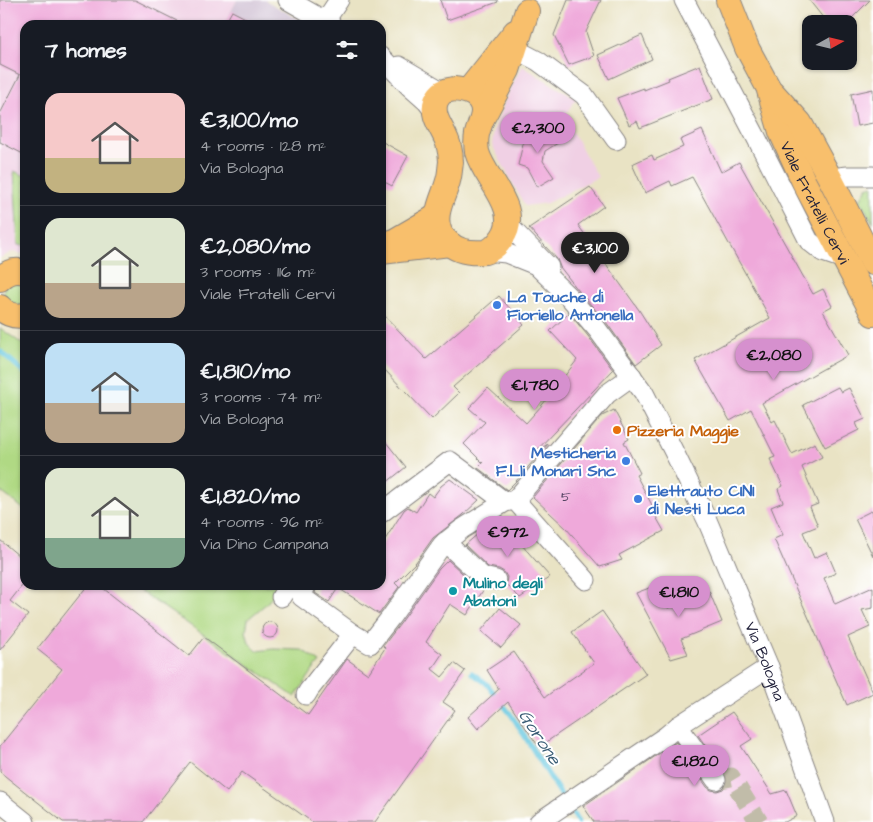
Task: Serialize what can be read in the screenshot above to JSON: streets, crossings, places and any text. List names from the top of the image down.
{
  "streets": {
    "main road": ["Viale Fratelli Cervi"],
    "street": ["Via Bologna"]
  },
  "water": ["Gorone"],
  "places": [
    "La Touche di Fioriello Antonella",
    "Pizzeria Maggie",
    "Mesticheria F.Lli Monari Snc",
    "Elettrauto CINI di Nesti Luca",
    "Mulino degli Abatoni"
  ],
  "house_numbers": ["5"],
  "north": "right",
  "page": {
    "heading": "7 homes",
    "list": [
      {
        "name": "€3,100/mo",
        "note": "4 rooms · 128 m² · Via Bologna"
      },
      {
        "name": "€2,080/mo",
        "note": "3 rooms · 116 m² · Viale Fratelli Cervi"
      },
      {
        "name": "€1,810/mo",
        "note": "3 rooms · 74 m² · Via Bologna"
      },
      {
        "name": "€1,820/mo",
        "note": "4 rooms · 96 m² · Via Dino Campana"
      }
    ],
    "price": [
      "€2,300",
      "€3,100",
      "€2,080",
      "€1,780",
      "€972",
      "€1,810",
      "€1,820"
    ]
  }
}
